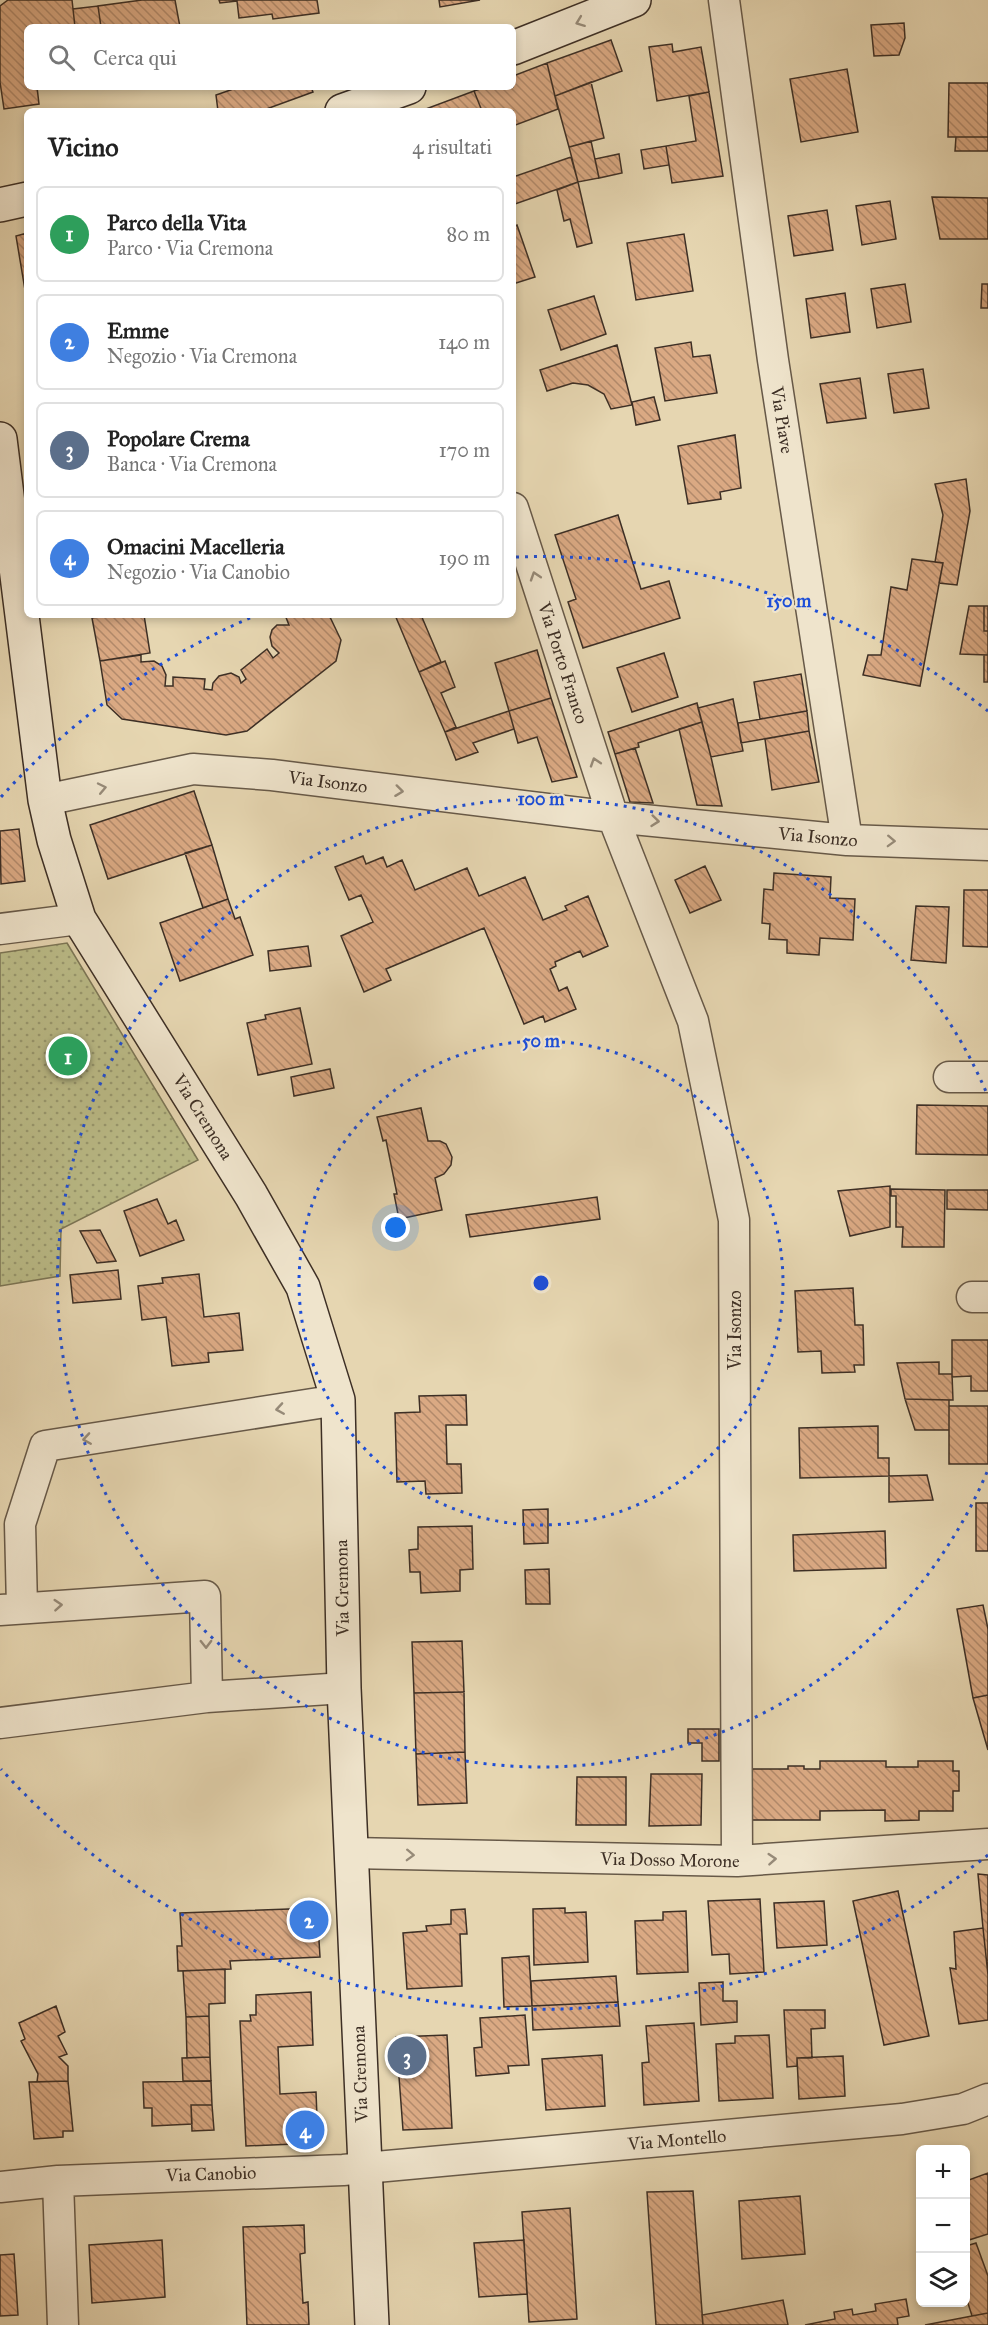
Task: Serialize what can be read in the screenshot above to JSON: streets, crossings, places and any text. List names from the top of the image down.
{
  "streets": {
    "street": [
      "Via Piave",
      "Via Porto Franco",
      "Via Isonzo",
      "Via Cremona",
      "Via Dosso Morone",
      "Via Montello",
      "Via Canobio"
    ]
  },
  "crossings": [
    ["Via Piave", "Via Isonzo"],
    ["Via Porto Franco", "Via Isonzo"],
    ["Via Isonzo", "Via Cremona"],
    ["Via Isonzo", "Via Dosso Morone"],
    ["Via Cremona", "Via Dosso Morone"],
    ["Via Cremona", "Via Montello"],
    ["Via Cremona", "Via Canobio"],
    ["Via Montello", "Via Canobio"]
  ],
  "one_way": ["Via Porto Franco", "Via Isonzo", "Via Dosso Morone"],
  "page": {
    "search": "Cerca qui",
    "heading": ["Vicino", "4 risultati"],
    "list": [
      {
        "mark": "1",
        "name": "Parco della Vita",
        "note": "Parco · Via Cremona",
        "value": "80 m"
      },
      {
        "mark": "2",
        "name": "Emme",
        "note": "Negozio · Via Cremona",
        "value": "140 m"
      },
      {
        "mark": "3",
        "name": "Popolare Crema",
        "note": "Banca · Via Cremona",
        "value": "170 m"
      },
      {
        "mark": "4",
        "name": "Omacini Macelleria",
        "note": "Negozio · Via Canobio",
        "value": "190 m"
      }
    ],
    "pins": [
      "1",
      "2",
      "3",
      "4"
    ],
    "map_buttons": ["+", "−"]
  },
  "rings": ["150 m", "100 m", "50 m"]
}
